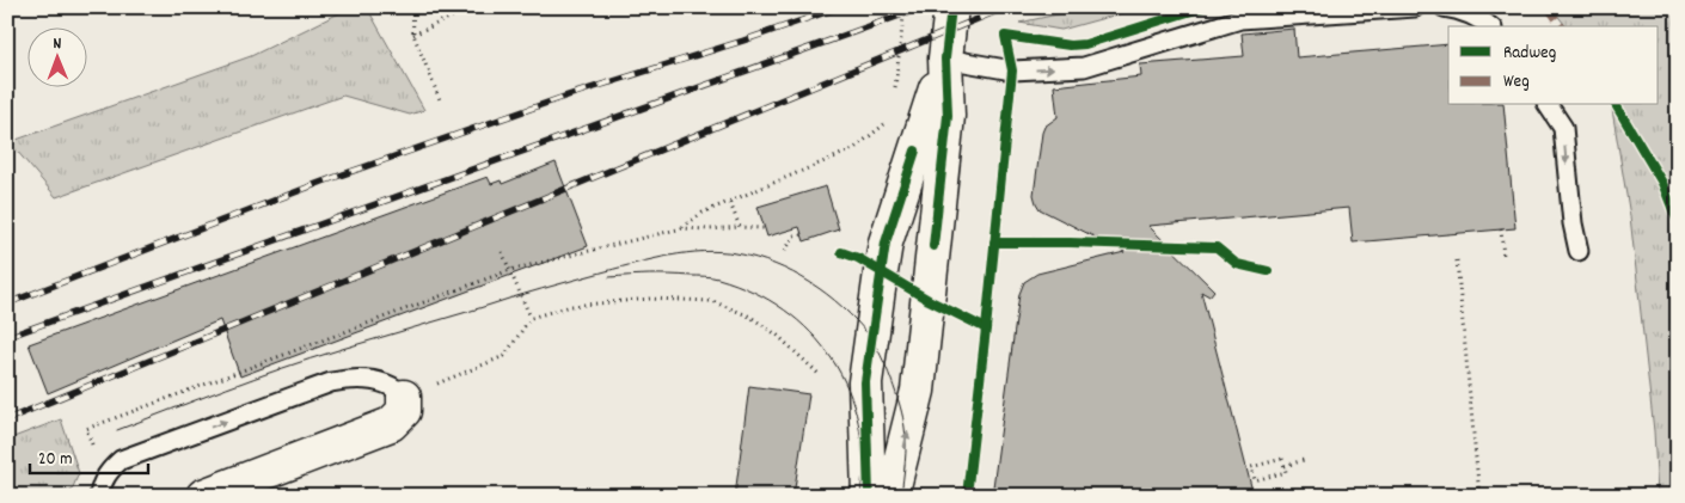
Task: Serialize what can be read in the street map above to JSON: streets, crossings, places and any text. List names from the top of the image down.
{
  "legend": ["Radweg", "Weg"],
  "scale_bar": "20 m",
  "north": "top"
}
